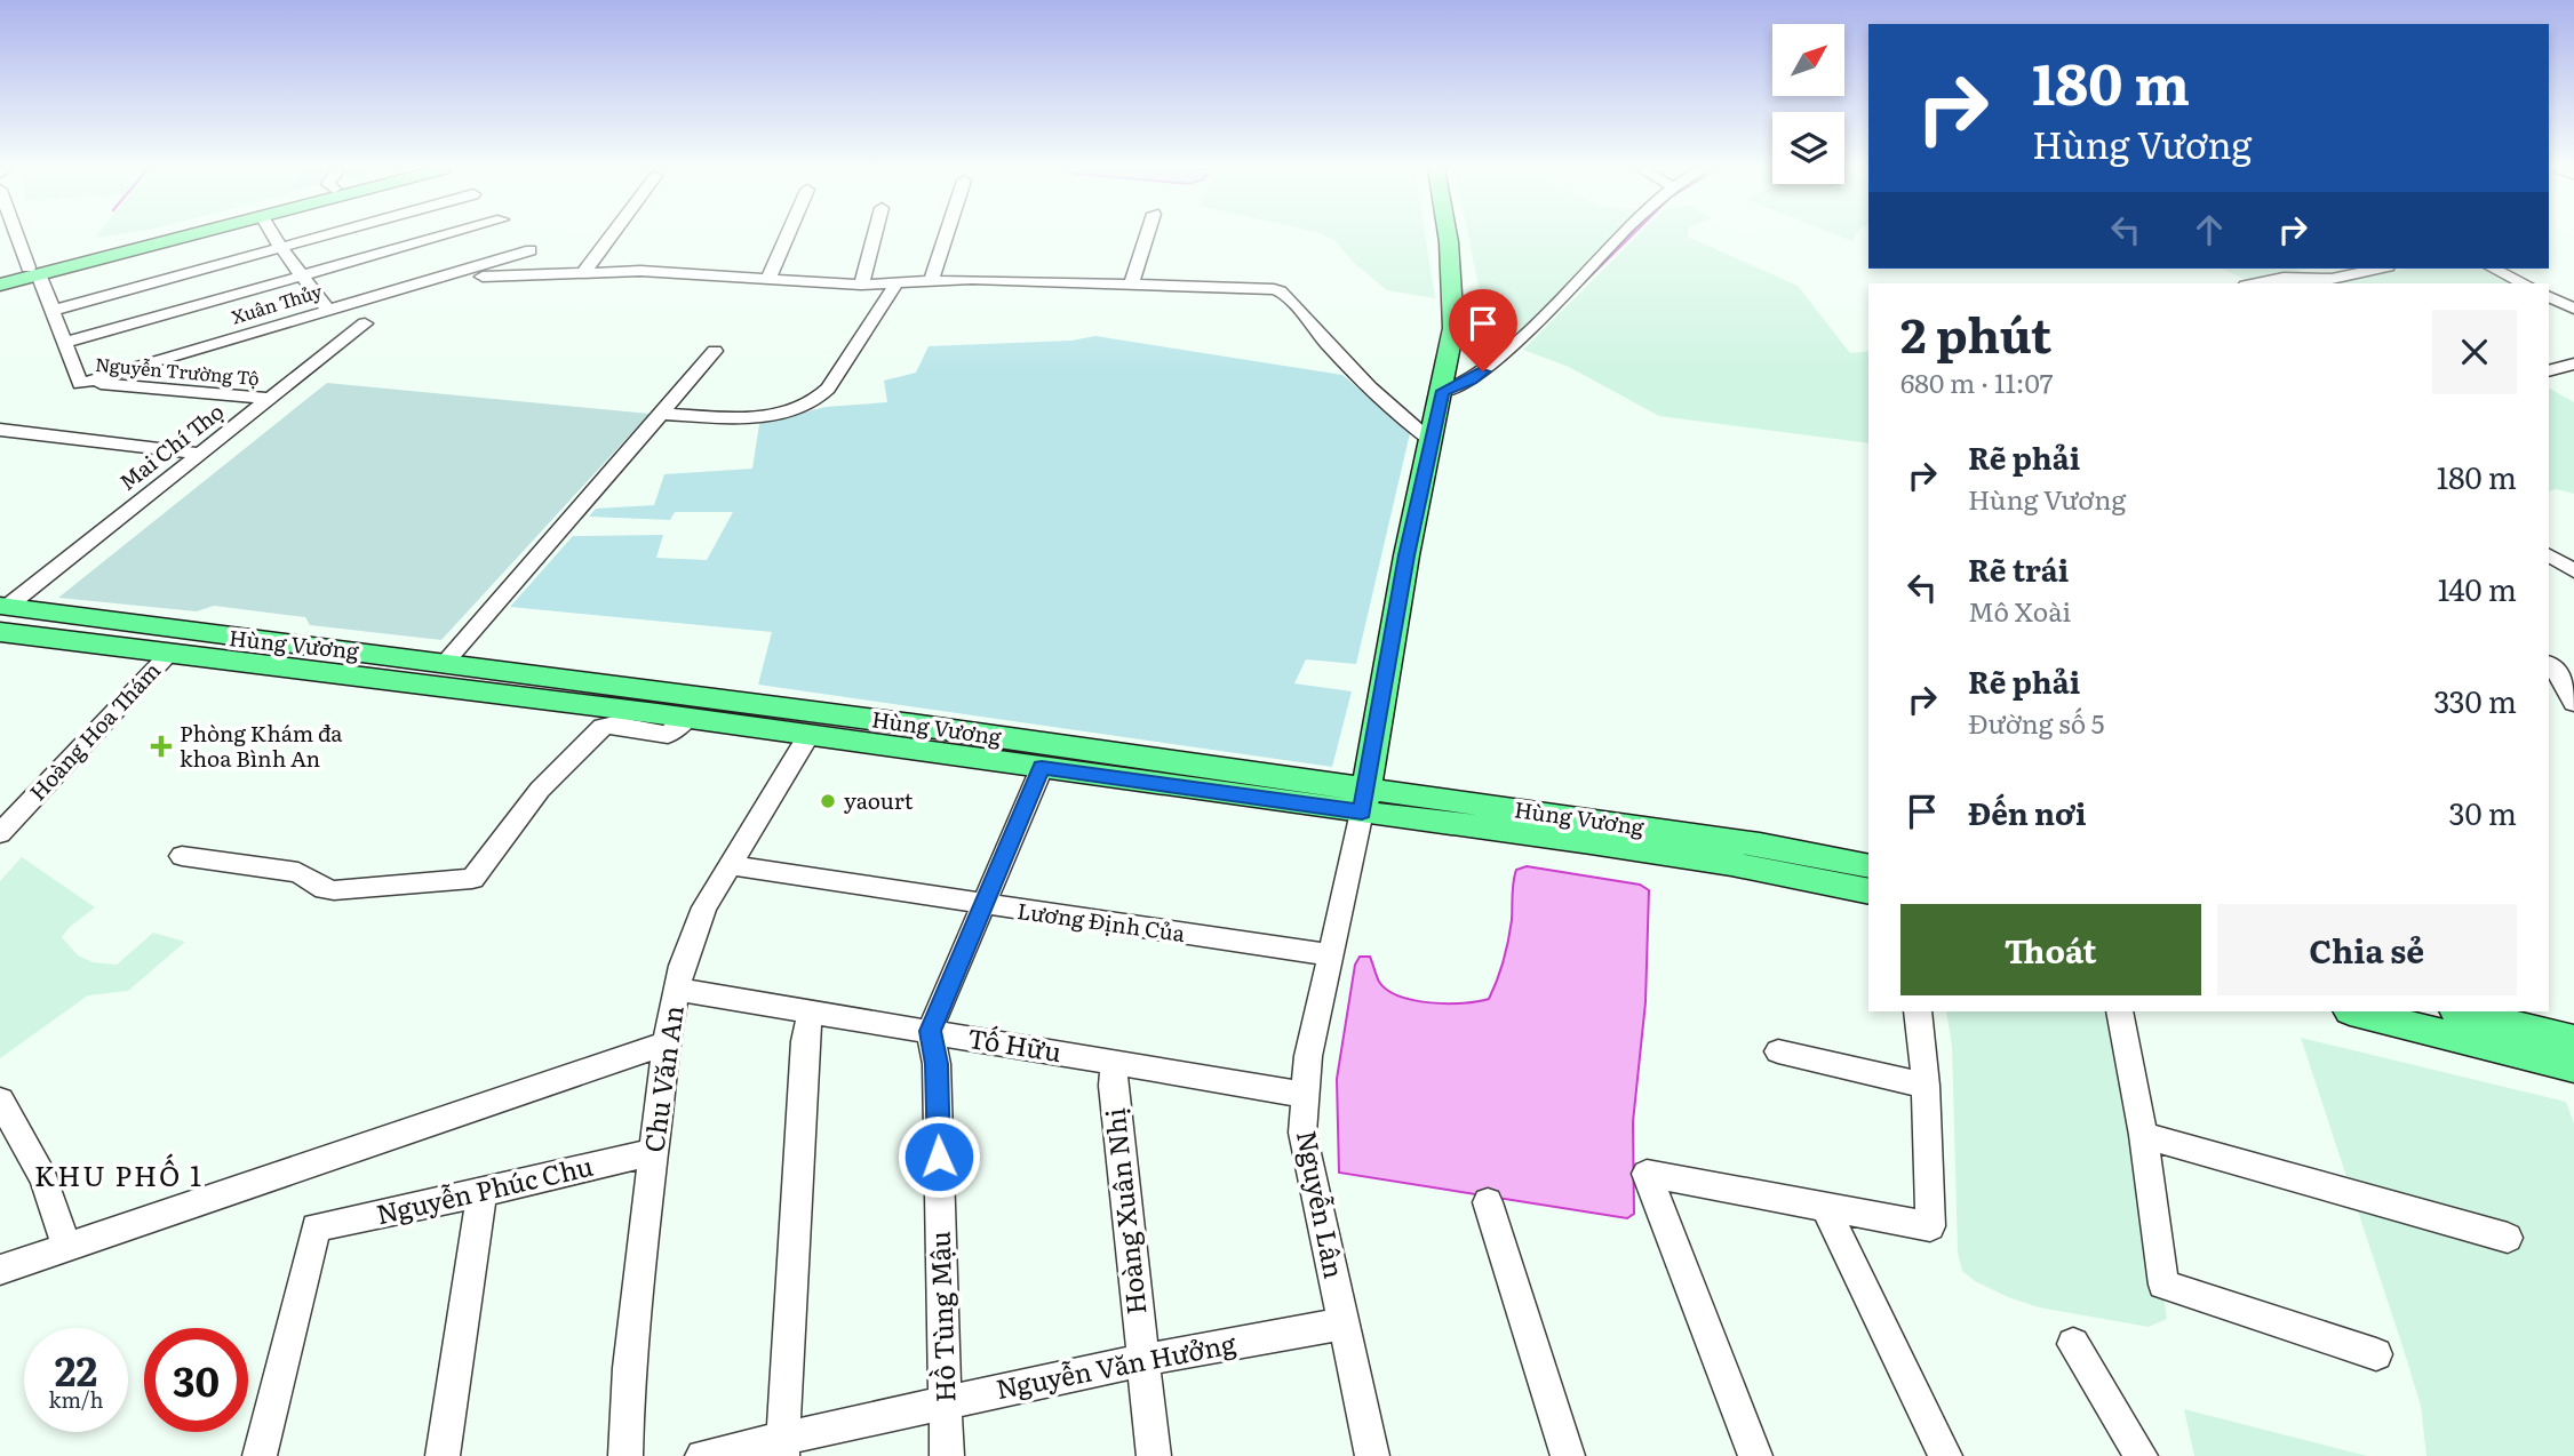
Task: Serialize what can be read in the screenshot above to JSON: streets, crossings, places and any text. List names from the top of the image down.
{
  "streets": {
    "main road": ["Hùng Vương", "Hoàng Hoa Thám"],
    "street": [
      "Xuân Thủy",
      "Nguyễn Trường Tộ",
      "Mai Chí Thọ",
      "Lương Định Của",
      "Tố Hữu",
      "Chu Văn An",
      "Nguyễn Phúc Chu",
      "Nguyễn Lân",
      "Hoàng Xuân Nhị",
      "Hồ Tùng Mậu",
      "Nguyễn Văn Hưởng"
    ]
  },
  "crossings": [
    ["Xuân Thủy", "Nguyễn Trường Tộ"],
    ["Nguyễn Trường Tộ", "Mai Chí Thọ"],
    ["Mai Chí Thọ", "Hùng Vương"],
    ["Hùng Vương", "Hoàng Hoa Thám"],
    ["Hùng Vương", "Chu Văn An"],
    ["Hùng Vương", "Nguyễn Lân"],
    ["Lương Định Của", "Chu Văn An"],
    ["Lương Định Của", "Nguyễn Lân"],
    ["Tố Hữu", "Chu Văn An"],
    ["Tố Hữu", "Nguyễn Lân"],
    ["Tố Hữu", "Hoàng Xuân Nhị"],
    ["Tố Hữu", "Hồ Tùng Mậu"],
    ["Chu Văn An", "Nguyễn Phúc Chu"],
    ["Nguyễn Lân", "Nguyễn Văn Hưởng"],
    ["Hoàng Xuân Nhị", "Nguyễn Văn Hưởng"],
    ["Hồ Tùng Mậu", "Nguyễn Văn Hưởng"]
  ],
  "districts": ["KHU PHỐ 1"],
  "places": {
    "health": ["Phòng Khám đa khoa Bình An"],
    "other": ["yaourt"]
  },
  "north": "top right",
  "page": {
    "turn": ["180 m", "Hùng Vương"],
    "heading": ["2 phút", "680 m · 11:07"],
    "list": [
      {
        "name": "Rẽ phải",
        "note": "Hùng Vương",
        "value": "180 m"
      },
      {
        "name": "Rẽ trái",
        "note": "Mô Xoài",
        "value": "140 m"
      },
      {
        "name": "Rẽ phải",
        "note": "Đường số 5",
        "value": "330 m"
      },
      {
        "name": "Đến nơi",
        "value": "30 m"
      }
    ],
    "buttons": ["Thoát", "Chia sẻ"],
    "speed": "22 km/h",
    "limit": "30"
  }
}
